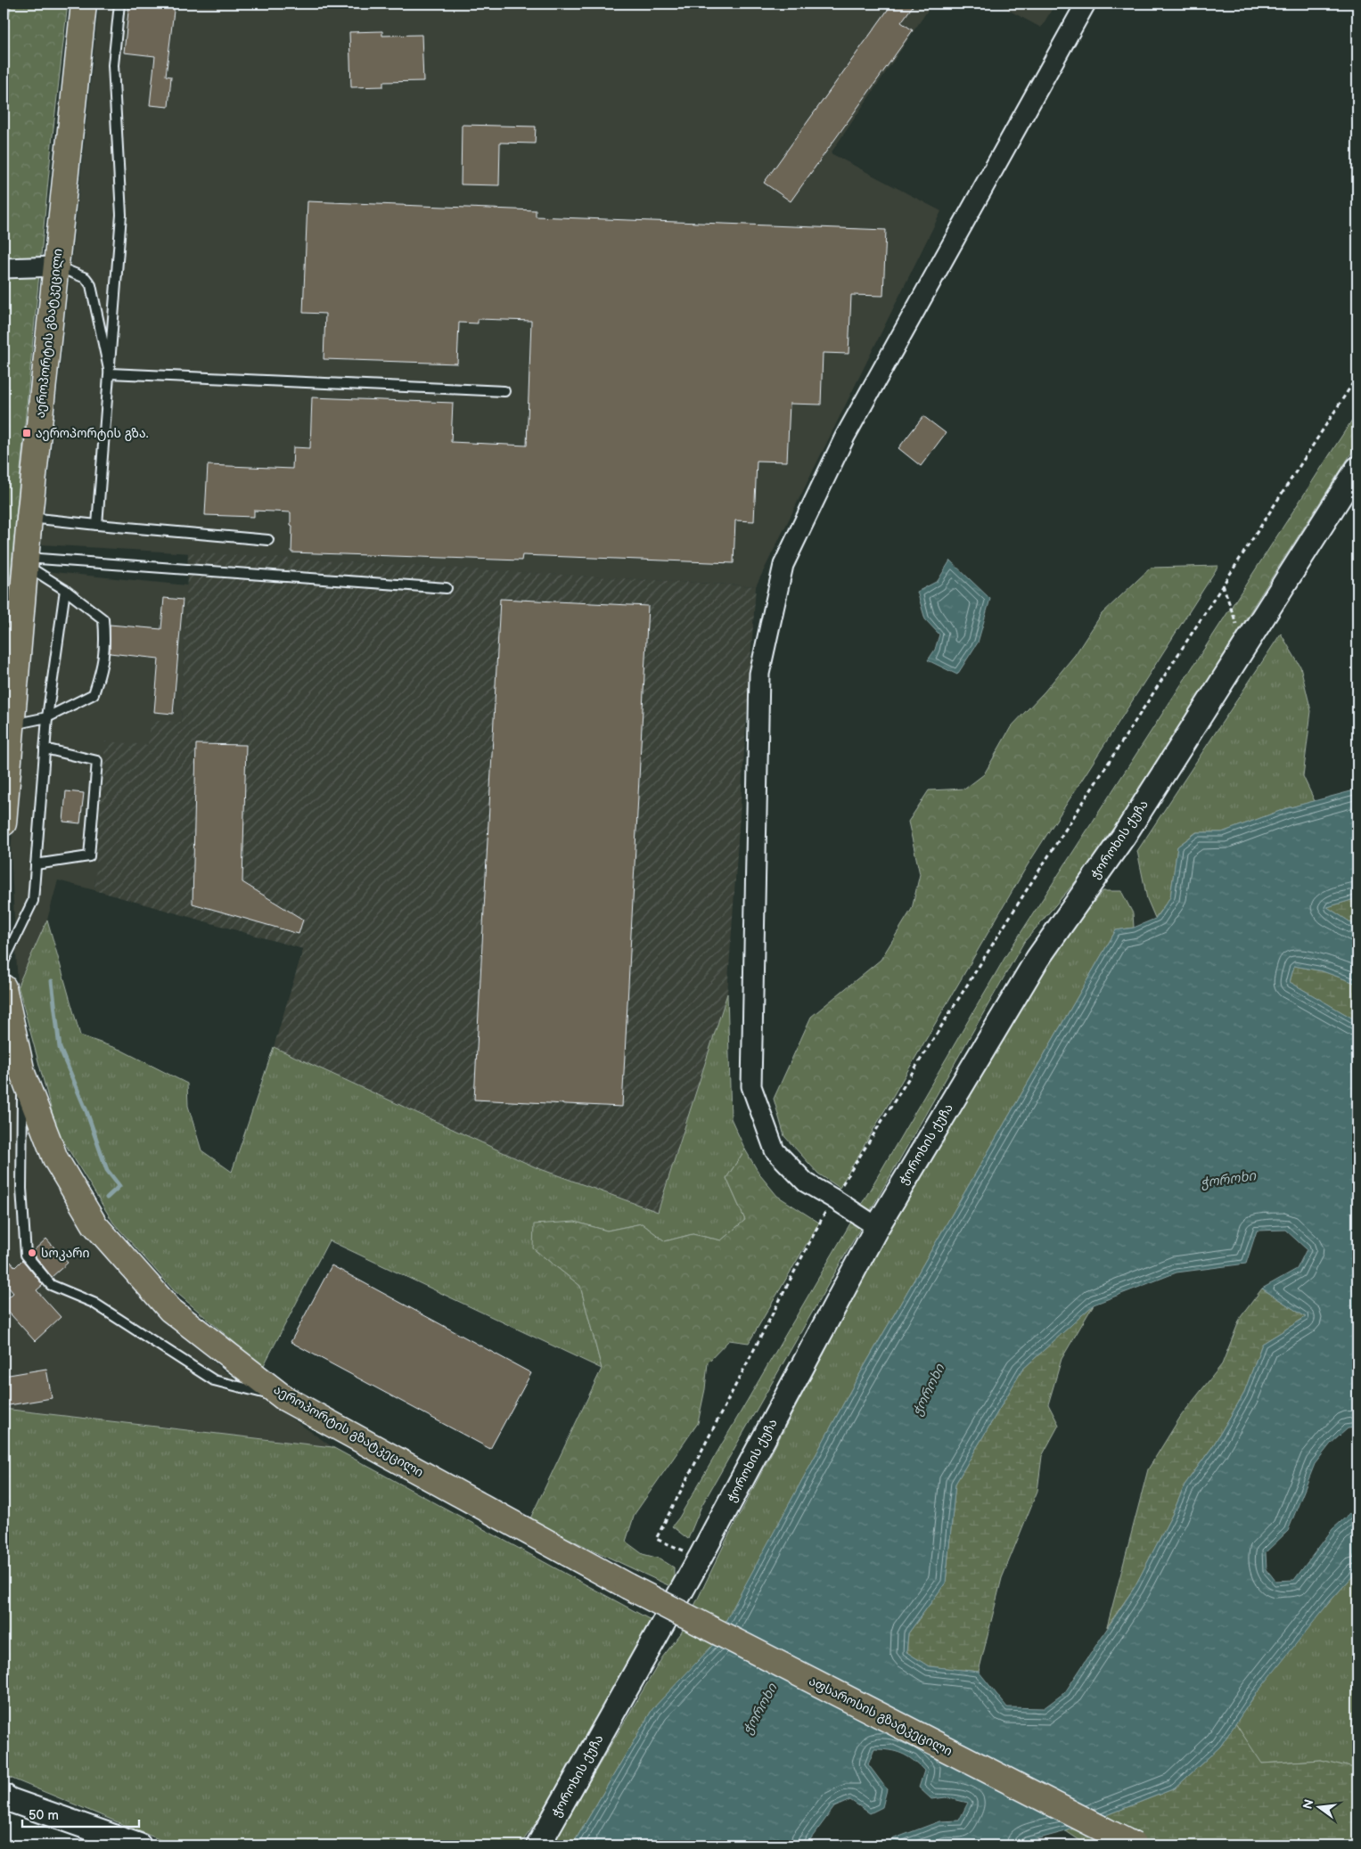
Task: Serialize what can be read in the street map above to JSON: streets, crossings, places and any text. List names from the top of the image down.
{
  "streets": {
    "highway": ["აეროპორტის გზატკეცილი", "აფსაროსის გზატკეცილი"],
    "street": ["ჭოროხის ქუჩა"]
  },
  "crossings": [
    ["აეროპორტის გზატკეცილი", "აფსაროსის გზატკეცილი"]
  ],
  "water": ["ჭოროხი"],
  "places": {
    "transit": ["აეროპორტის გზა."],
    "other": ["სოკარი"]
  },
  "scale_bar": "50 m",
  "north": "left"
}
